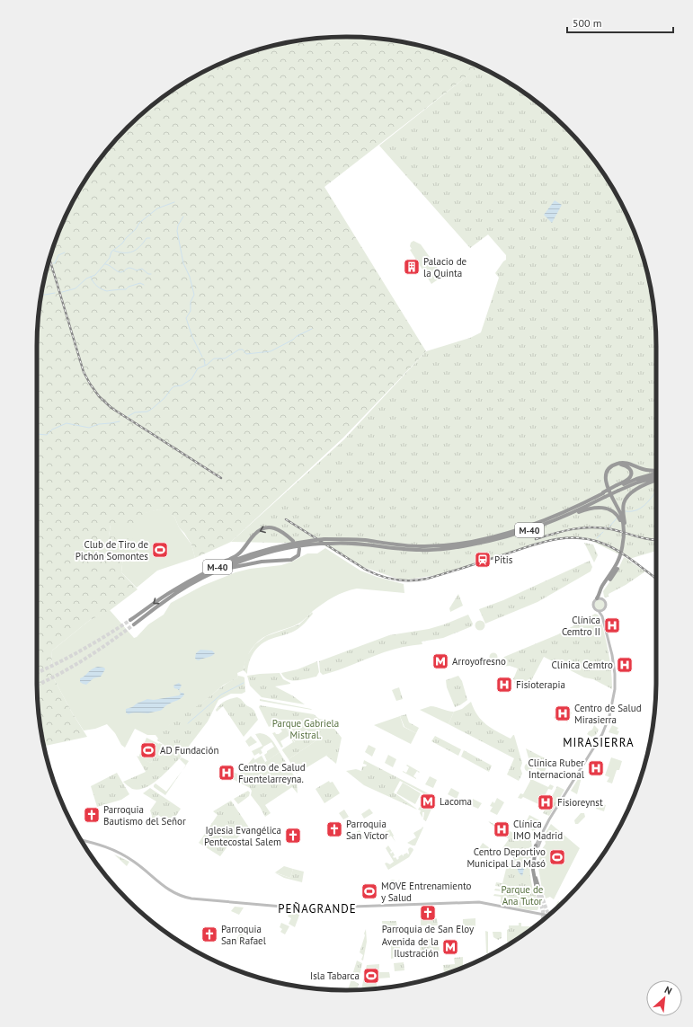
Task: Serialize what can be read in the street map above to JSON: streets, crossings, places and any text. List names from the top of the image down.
{
  "streets": {
    "highway": ["M-40"]
  },
  "districts": ["MIRASIERRA", "PEÑAGRANDE"],
  "parks": ["Parque Gabriela Mistral.", "Parque de Ana Tutor"],
  "places": {
    "building": ["Palacio de la Quinta"],
    "sports": [
      "Club de Tiro de Pichón Somontes",
      "AD Fundación",
      "Centro Deportivo Municipal La Masó",
      "MOVE Entrenamiento y Salud",
      "Isla Tabarca"
    ],
    "station": ["Pitis"],
    "hospital": [
      "Clínica Cemtro II",
      "Clínica Cemtro",
      "Fisioterapia",
      "Centro de Salud Mirasierra",
      "Clínica Ruber Internacional",
      "Centro de Salud Fuentelarreyna.",
      "Fisioreynst",
      "Clínica IMO Madrid"
    ],
    "metro station": ["Arroyofresno", "Lacoma", "Avenida de la Ilustración"],
    "church": [
      "Parroquia Bautismo del Señor",
      "Parroquia San Víctor",
      "Iglesia Evangélica Pentecostal Salem",
      "Parroquia de San Eloy",
      "Parroquia San Rafael"
    ]
  },
  "scale_bar": "500 m",
  "north": "top right"
}
